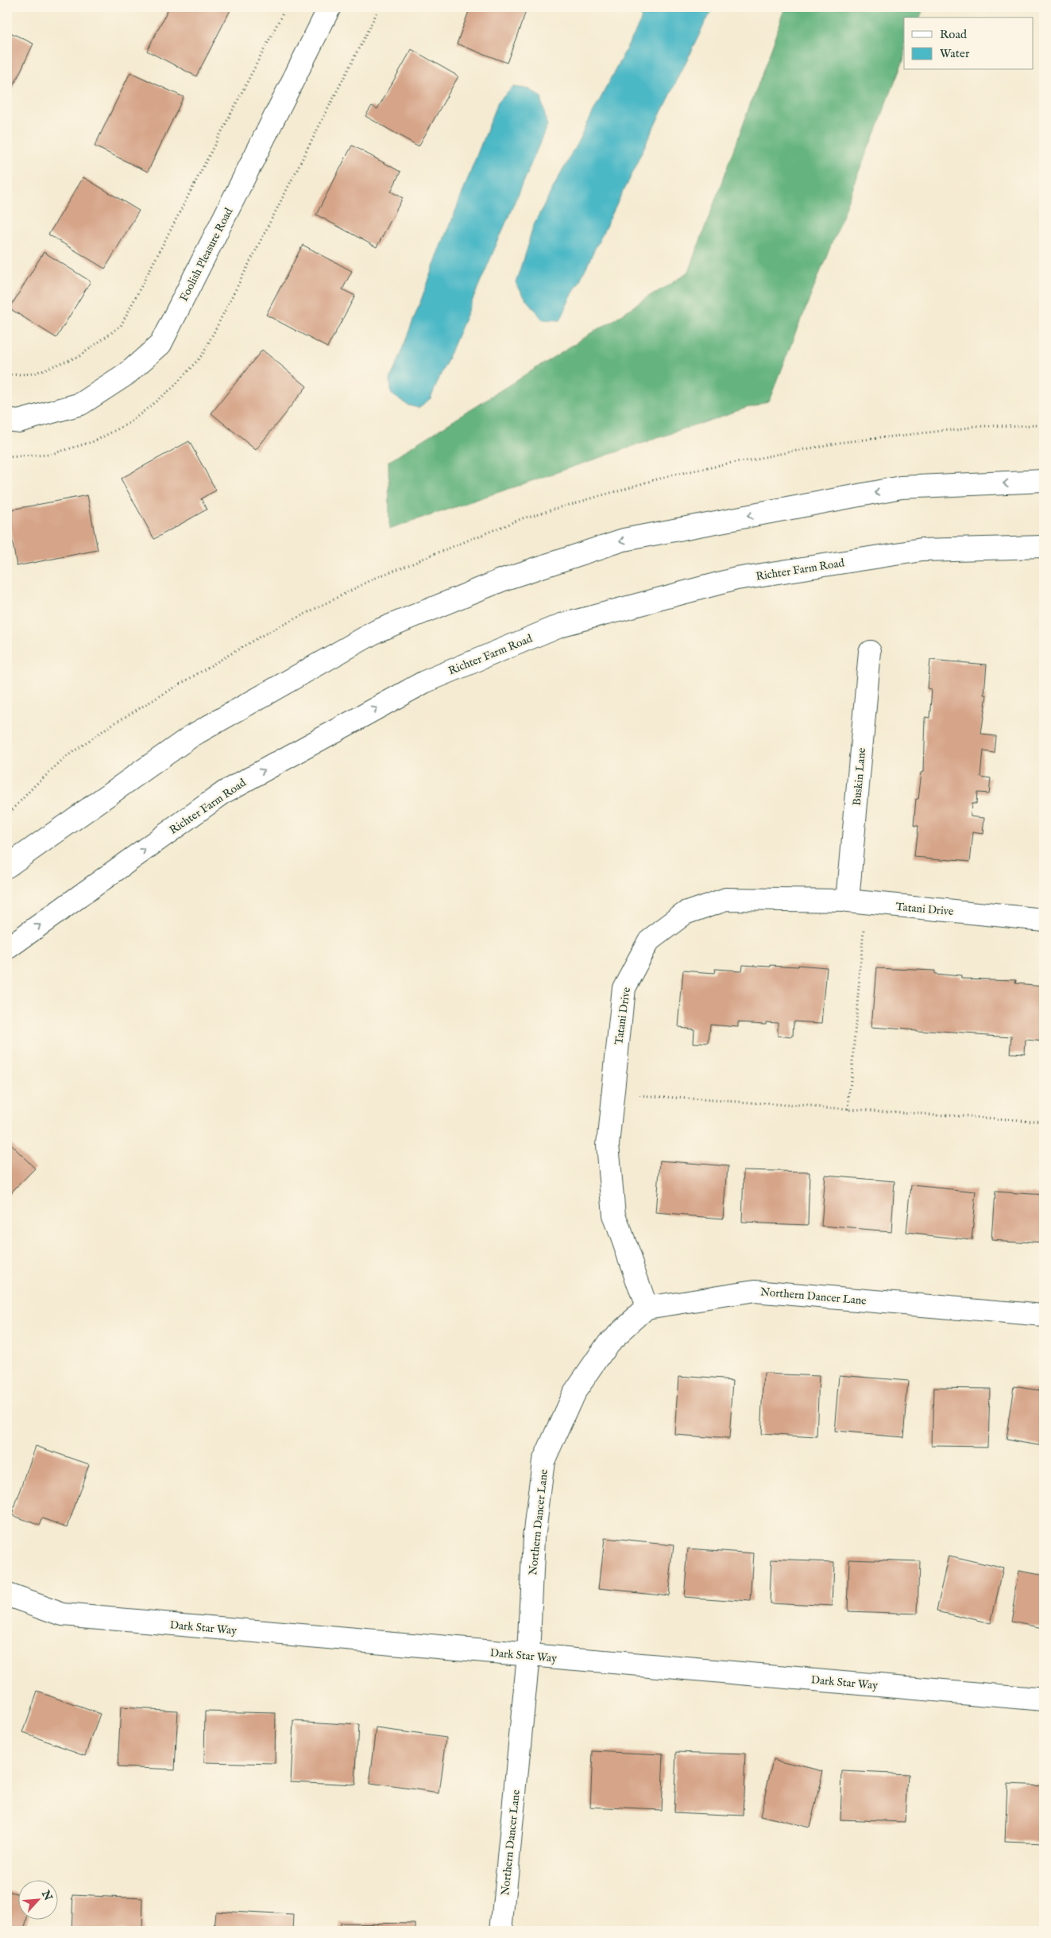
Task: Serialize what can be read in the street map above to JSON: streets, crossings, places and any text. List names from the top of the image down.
{
  "streets": {
    "street": [
      "Foolish Pleasure Road",
      "Richter Farm Road",
      "Buskin Lane",
      "Tatani Drive",
      "Northern Dancer Lane",
      "Dark Star Way"
    ]
  },
  "crossings": [
    ["Buskin Lane", "Tatani Drive"],
    ["Tatani Drive", "Northern Dancer Lane"],
    ["Northern Dancer Lane", "Dark Star Way"]
  ],
  "legend": ["Road", "Water"],
  "north": "top right"
}
